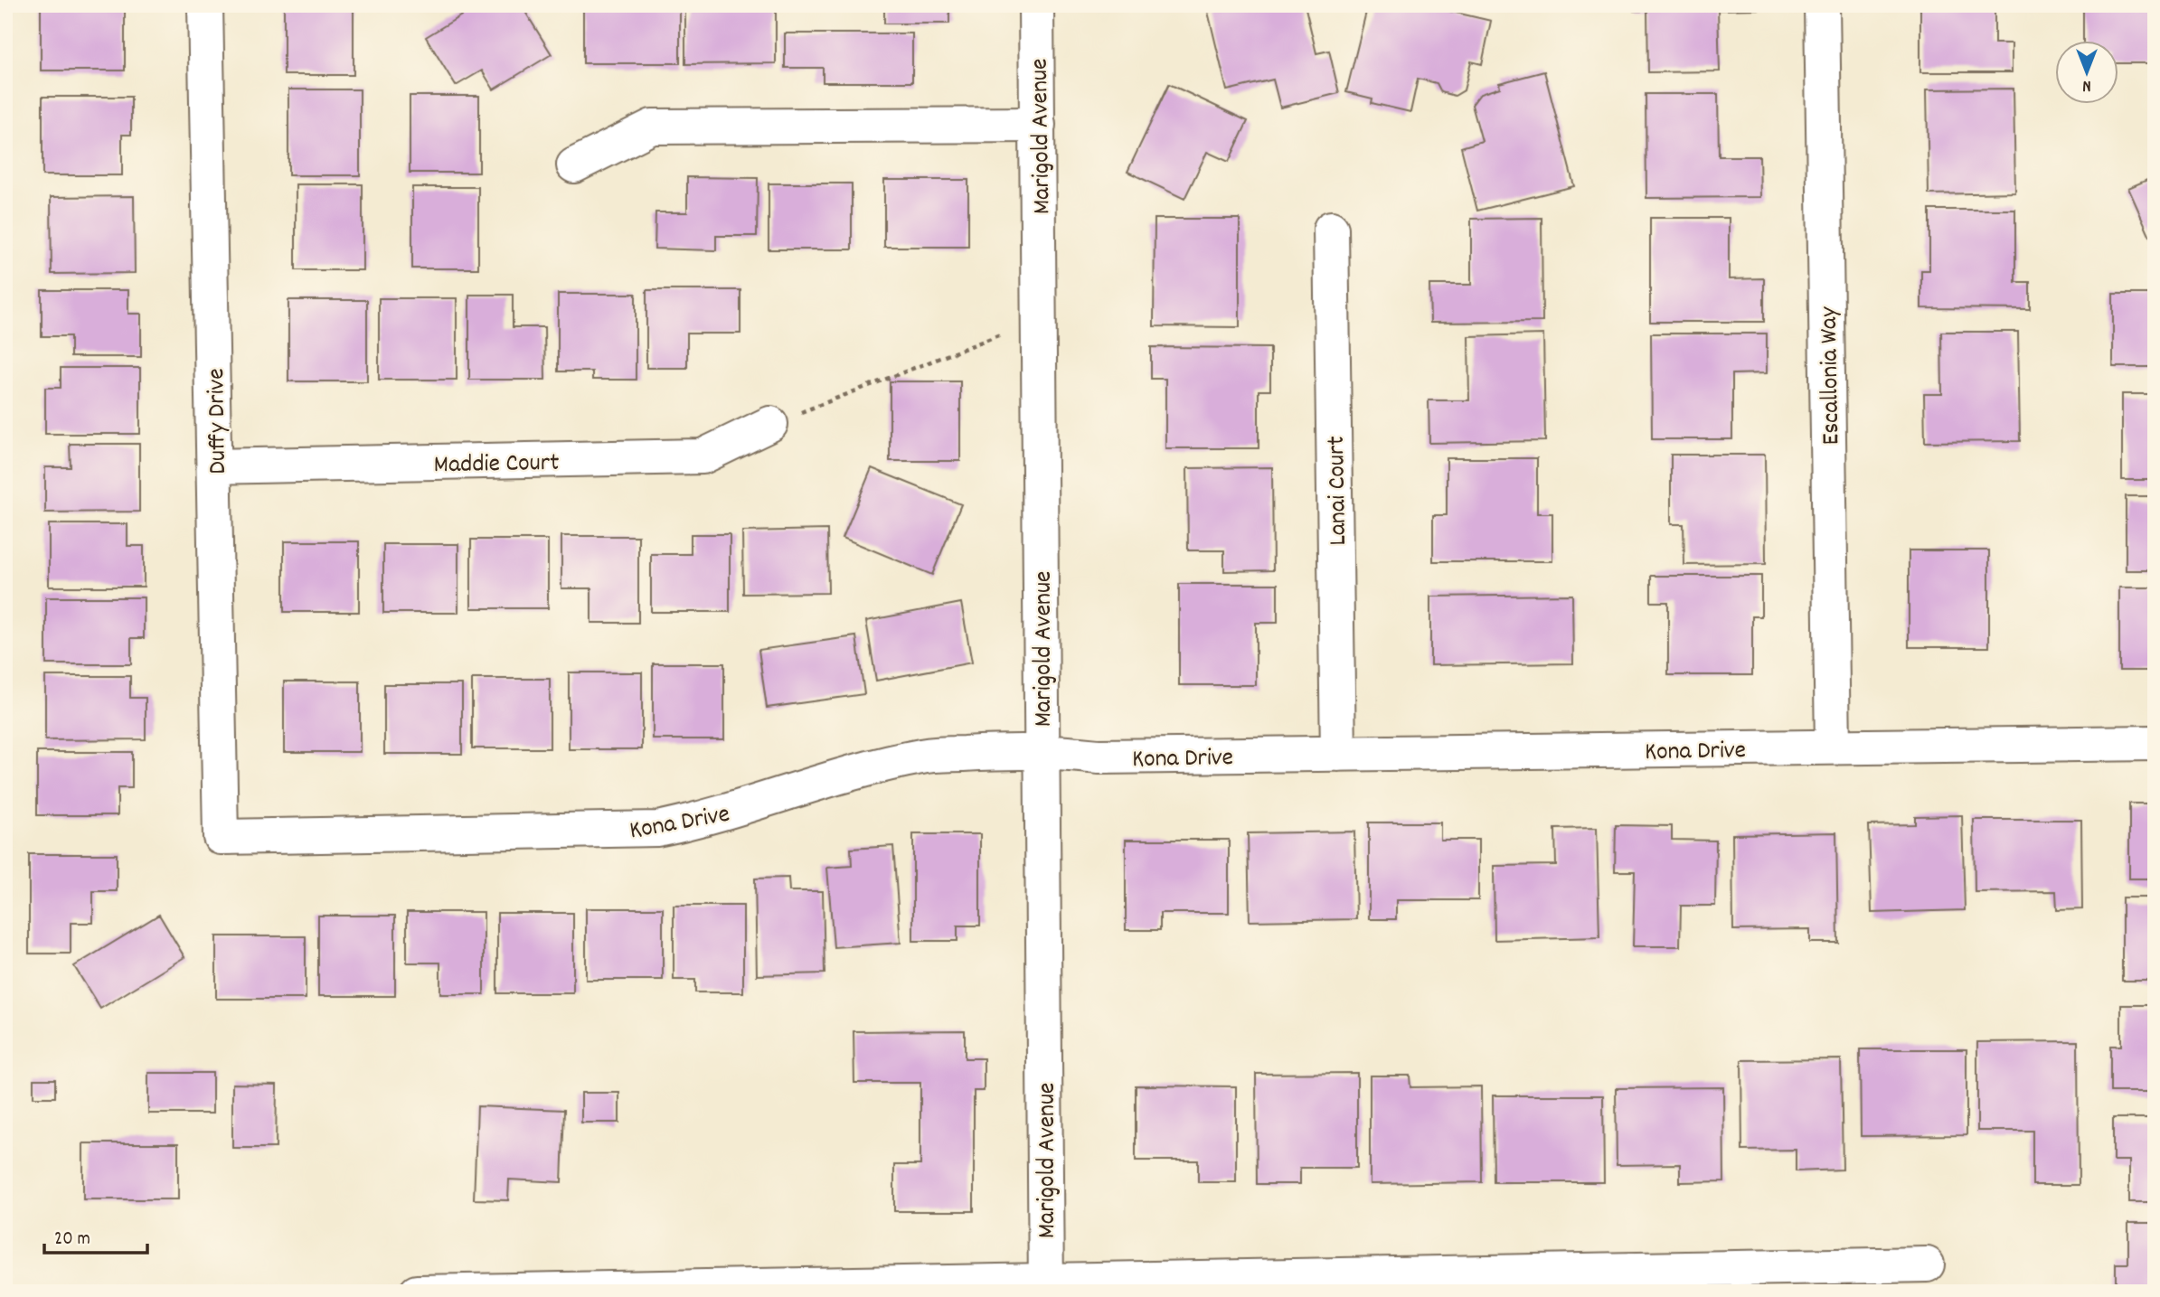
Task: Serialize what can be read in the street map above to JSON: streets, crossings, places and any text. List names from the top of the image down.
{
  "streets": {
    "street": [
      "Marigold Avenue",
      "Escallonia Way",
      "Duffy Drive",
      "Maddie Court",
      "Lanai Court",
      "Kona Drive"
    ]
  },
  "crossings": [
    ["Marigold Avenue", "Kona Drive"],
    ["Escallonia Way", "Kona Drive"],
    ["Duffy Drive", "Maddie Court"],
    ["Duffy Drive", "Kona Drive"],
    ["Lanai Court", "Kona Drive"]
  ],
  "scale_bar": "20 m",
  "north": "bottom"
}
